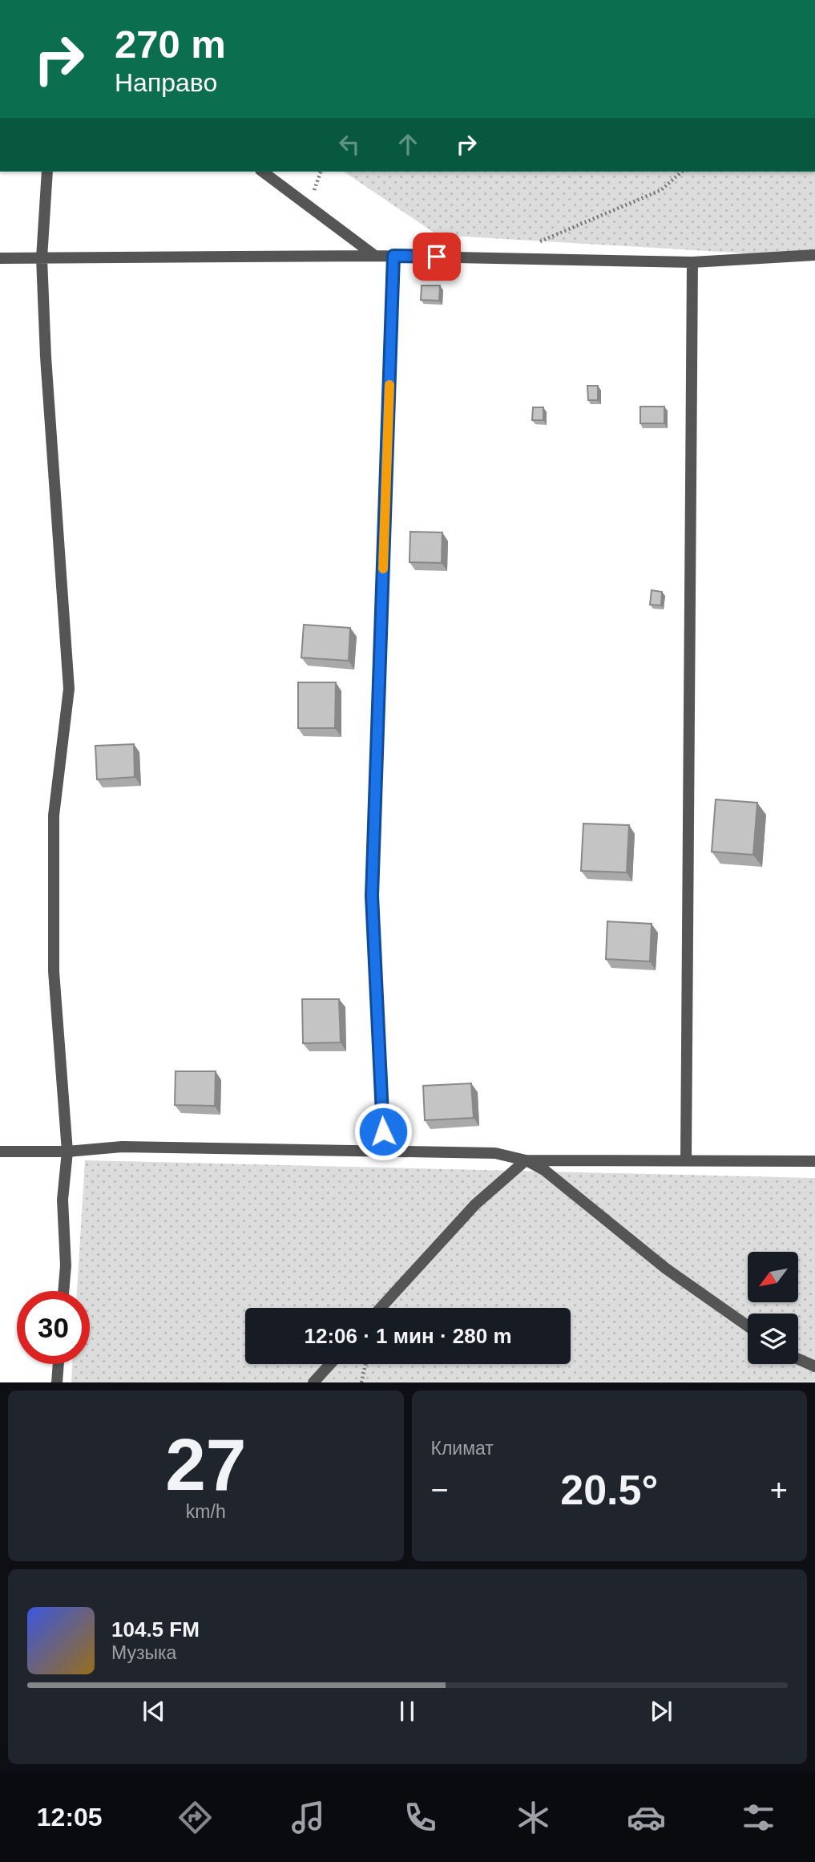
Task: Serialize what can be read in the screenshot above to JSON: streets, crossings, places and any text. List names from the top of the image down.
{
  "north": "bottom left",
  "page": {
    "turn": ["270 m", "Направо"],
    "limit": "30",
    "trip": "12:06 · 1 мин · 280 m",
    "tile": [
      ["27", "km/h"],
      "Климат"
    ],
    "heat": ["−", "20.5°", "+"],
    "song": ["104.5 FM", "Музыка"],
    "tabs": "12:05"
  }
}
